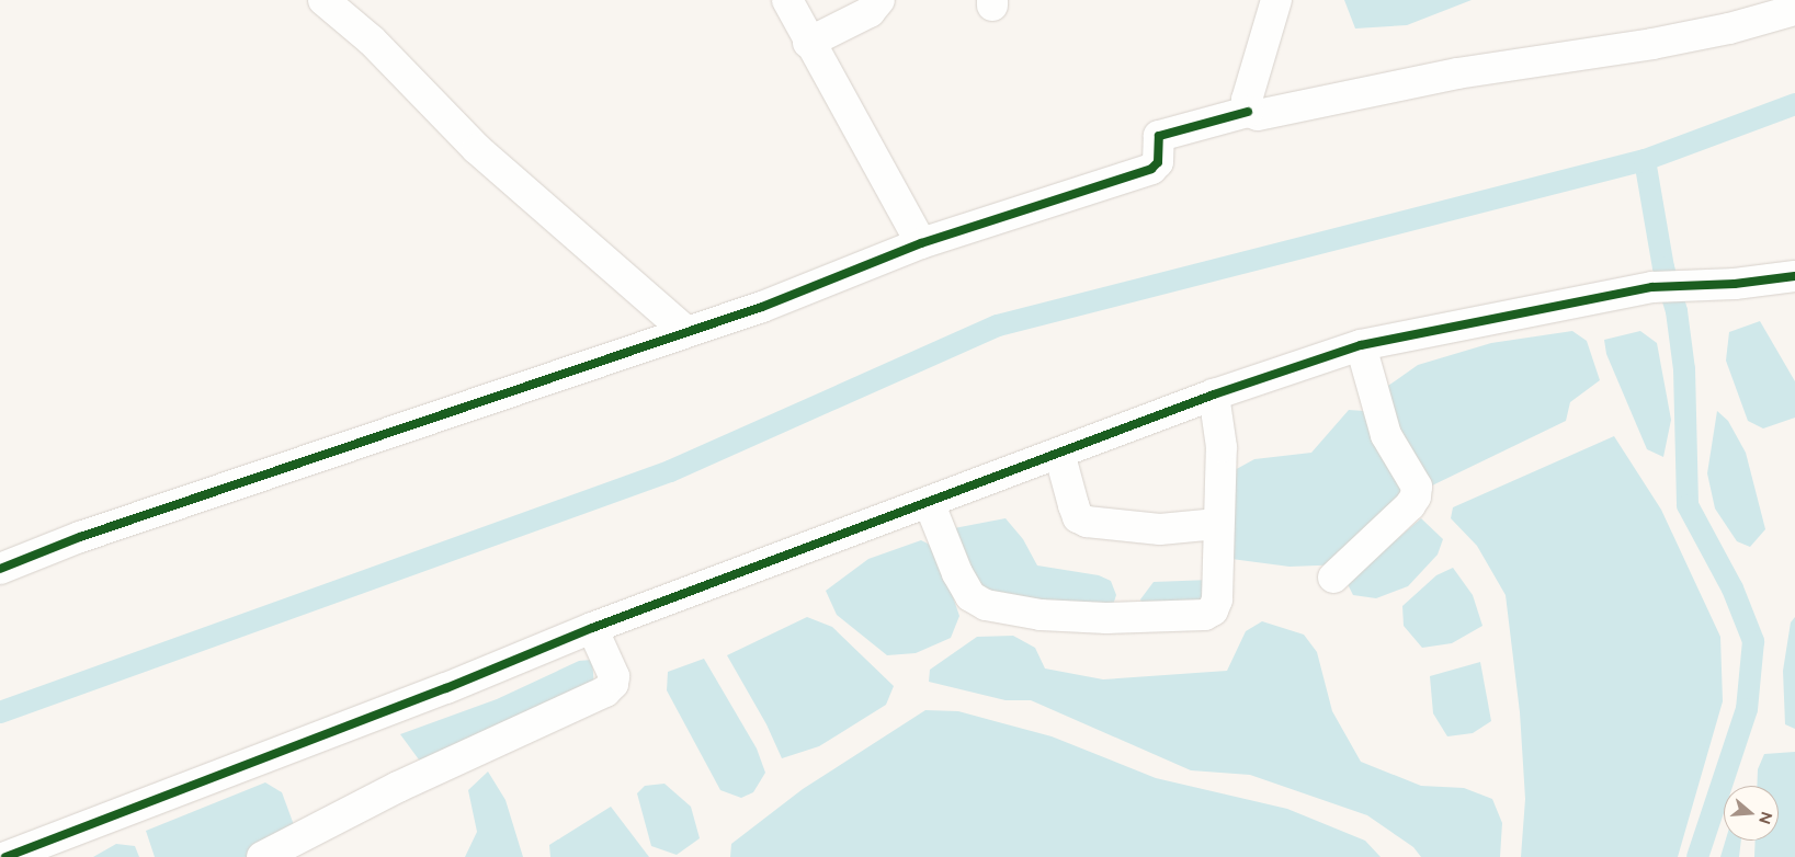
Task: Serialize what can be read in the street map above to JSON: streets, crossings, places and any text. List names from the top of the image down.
{
  "north": "right"
}
